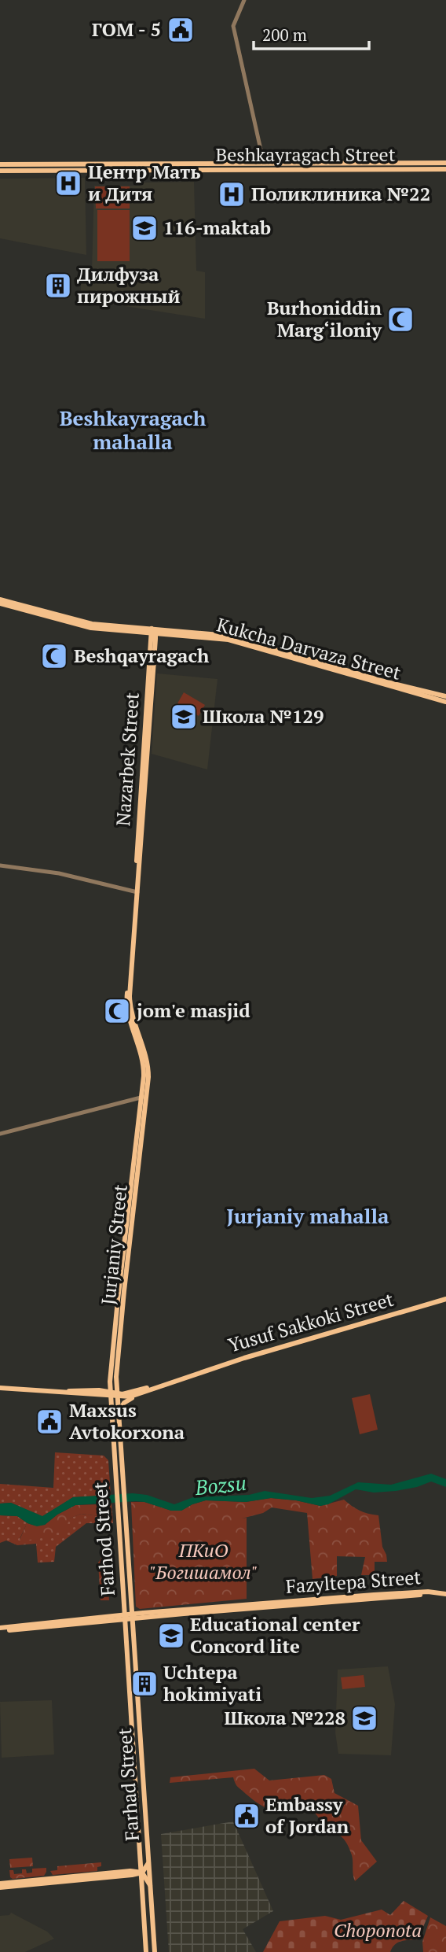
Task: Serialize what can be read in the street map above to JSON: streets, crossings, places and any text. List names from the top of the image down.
{
  "streets": {
    "main road": [
      "Beshkayragach Street",
      "Kukcha Darvaza Street",
      "Nazarbek Street",
      "Jurjaniy Street",
      "Yusuf Sakkoki Street",
      "Farhod Street",
      "Fazyltepa Street",
      "Farhad Street"
    ]
  },
  "crossings": [
    ["Kukcha Darvaza Street", "Nazarbek Street"],
    ["Nazarbek Street", "Jurjaniy Street"],
    ["Jurjaniy Street", "Yusuf Sakkoki Street"],
    ["Jurjaniy Street", "Farhod Street"],
    ["Farhod Street", "Fazyltepa Street"],
    ["Farhod Street", "Farhad Street"],
    ["Fazyltepa Street", "Farhad Street"]
  ],
  "districts": ["Beshkayragach mahalla", "Jurjaniy mahalla"],
  "water": ["Bozsu"],
  "parks": ["ПКиО \"Богишамол\"", "Choponota"],
  "places": {
    "public building": ["ГОМ - 5", "Maxsus Avtokorxona", "Embassy of Jordan"],
    "hospital": ["Центр Мать и Дитя", "Поликлиника №22"],
    "school or university": [
      "116-maktab",
      "Школа №129",
      "Educational center Concord lite",
      "Школа №228"
    ],
    "building": ["Дилфуза пирожный", "Uchtepa hokimiyati"],
    "mosque": ["Burhoniddin Marg‘iloniy", "Beshqayragach", "jom'e masjid"]
  },
  "scale_bar": "200 m"
}
